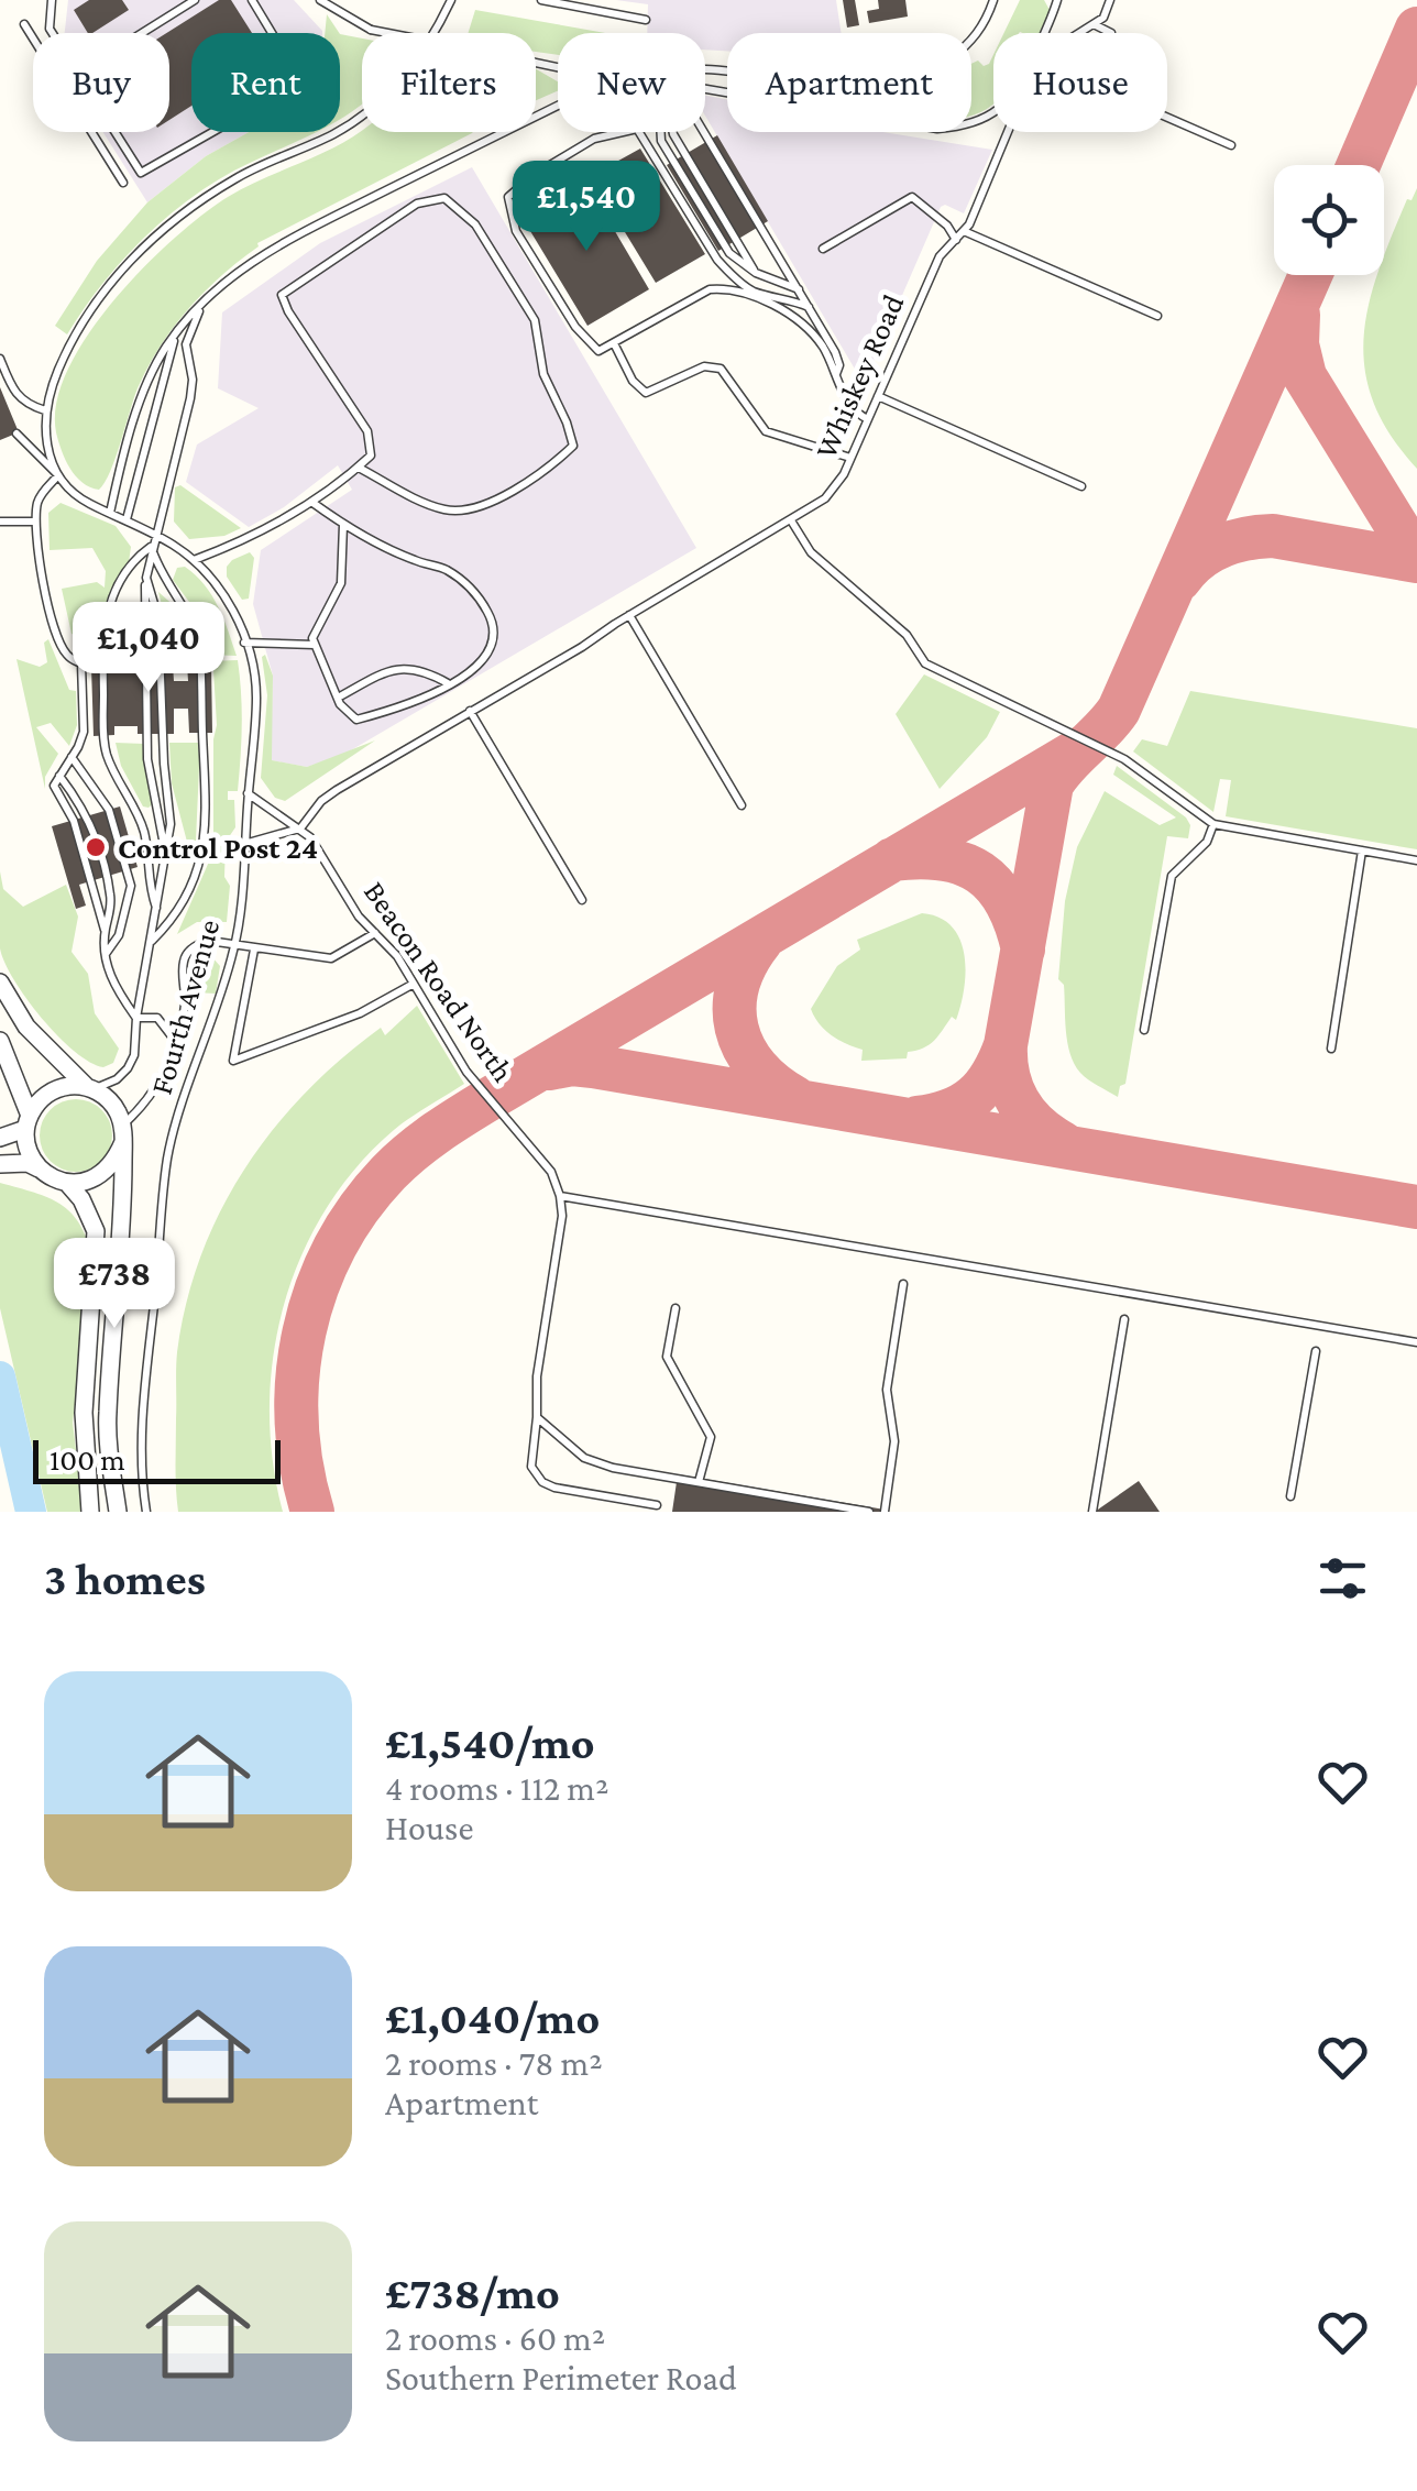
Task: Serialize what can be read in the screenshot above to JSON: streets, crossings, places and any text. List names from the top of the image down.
{
  "streets": {
    "lane": ["Whiskey Road", "Beacon Road North", "Fourth Avenue"]
  },
  "crossings": [
    ["Whiskey Road", "Beacon Road North"],
    ["Beacon Road North", "Fourth Avenue"]
  ],
  "places": ["Control Post 24"],
  "scale_bar": "100 m",
  "page": {
    "chip": [
      "Buy",
      "Rent",
      "Filters",
      "New",
      "Apartment",
      "House"
    ],
    "price": ["£1,540", "£1,040", "£738"],
    "scale": "100 m",
    "heading": "3 homes",
    "list": [
      {
        "name": "£1,540/mo",
        "note": "4 rooms · 112 m² · House"
      },
      {
        "name": "£1,040/mo",
        "note": "2 rooms · 78 m² · Apartment"
      },
      {
        "name": "£738/mo",
        "note": "2 rooms · 60 m² · Southern Perimeter Road"
      }
    ]
  }
}
